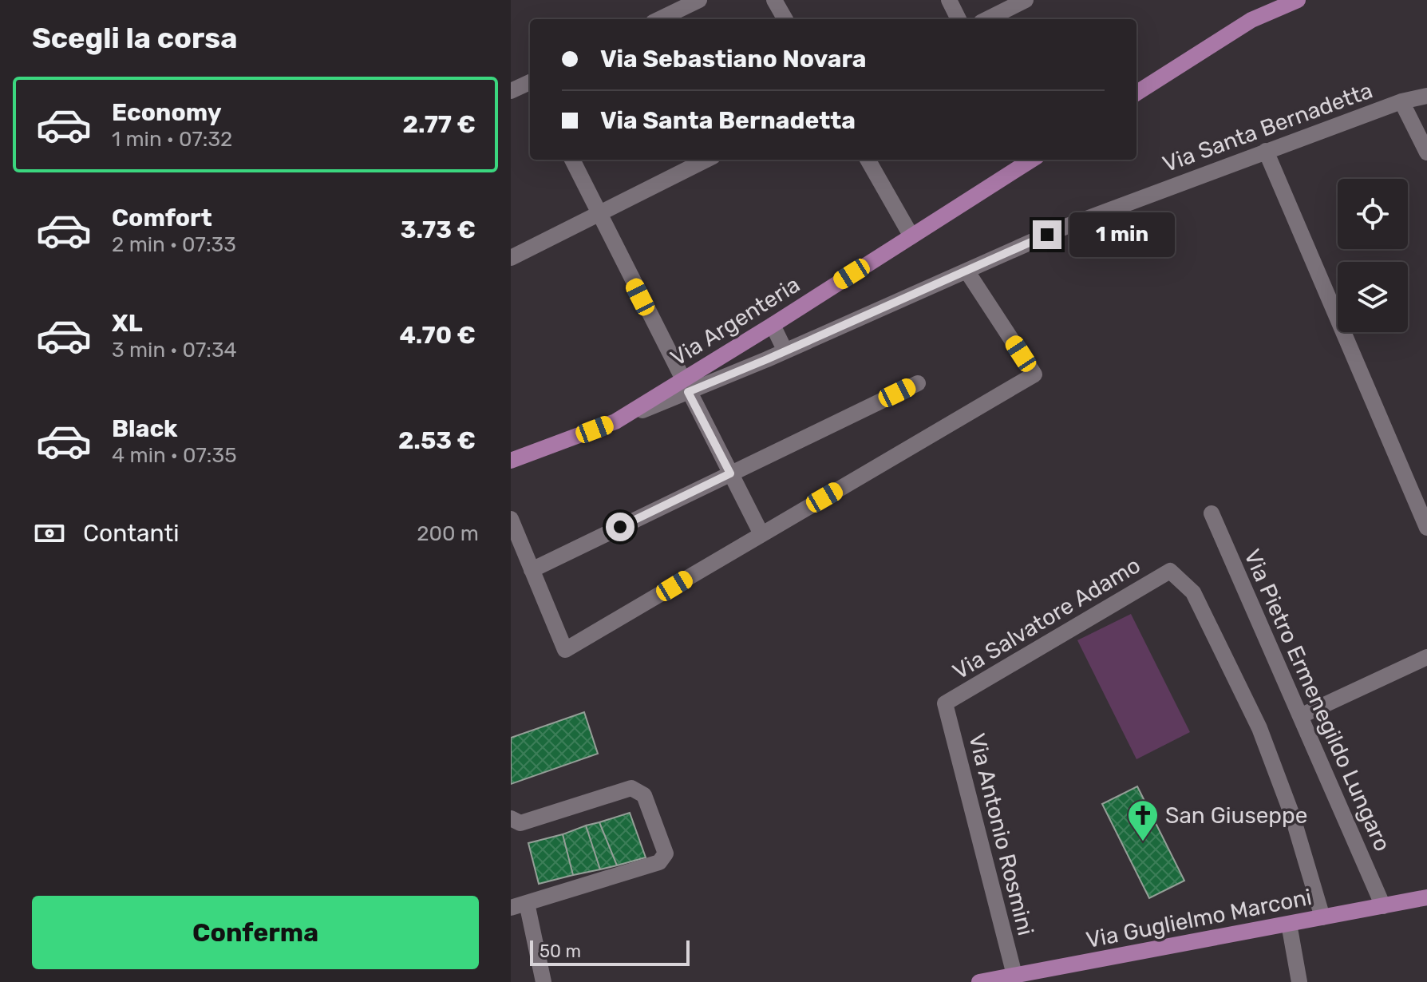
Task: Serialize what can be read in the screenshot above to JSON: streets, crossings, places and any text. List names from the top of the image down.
{
  "streets": {
    "main road": ["Via Argenteria", "Via Guglielmo Marconi"],
    "street": [
      "Via Santa Bernadetta",
      "Via Salvatore Adamo",
      "Via Pietro Ermenegildo Lungaro",
      "Via Antonio Rosmini"
    ]
  },
  "crossings": [
    ["Via Santa Bernadetta", "Via Argenteria"],
    ["Via Salvatore Adamo", "Via Antonio Rosmini"],
    ["Via Salvatore Adamo", "Via Guglielmo Marconi"],
    ["Via Pietro Ermenegildo Lungaro", "Via Guglielmo Marconi"],
    ["Via Antonio Rosmini", "Via Guglielmo Marconi"]
  ],
  "places": {
    "church": ["San Giuseppe"]
  },
  "scale_bar": "50 m",
  "page": {
    "heading": "Scegli la corsa",
    "banner": ["Via Sebastiano Novara", "Via Santa Bernadetta"],
    "list": [
      {
        "name": "Economy",
        "note": "1 min · 07:32",
        "value": "2.77 €"
      },
      {
        "name": "Comfort",
        "note": "2 min · 07:33",
        "value": "3.73 €"
      },
      {
        "name": "XL",
        "note": "3 min · 07:34",
        "value": "4.70 €"
      },
      {
        "name": "Black",
        "note": "4 min · 07:35",
        "value": "2.53 €"
      }
    ],
    "bubble": "1 min",
    "pay": ["Contanti", "200 m"],
    "buttons": "Conferma",
    "scale": "50 m"
  }
}
